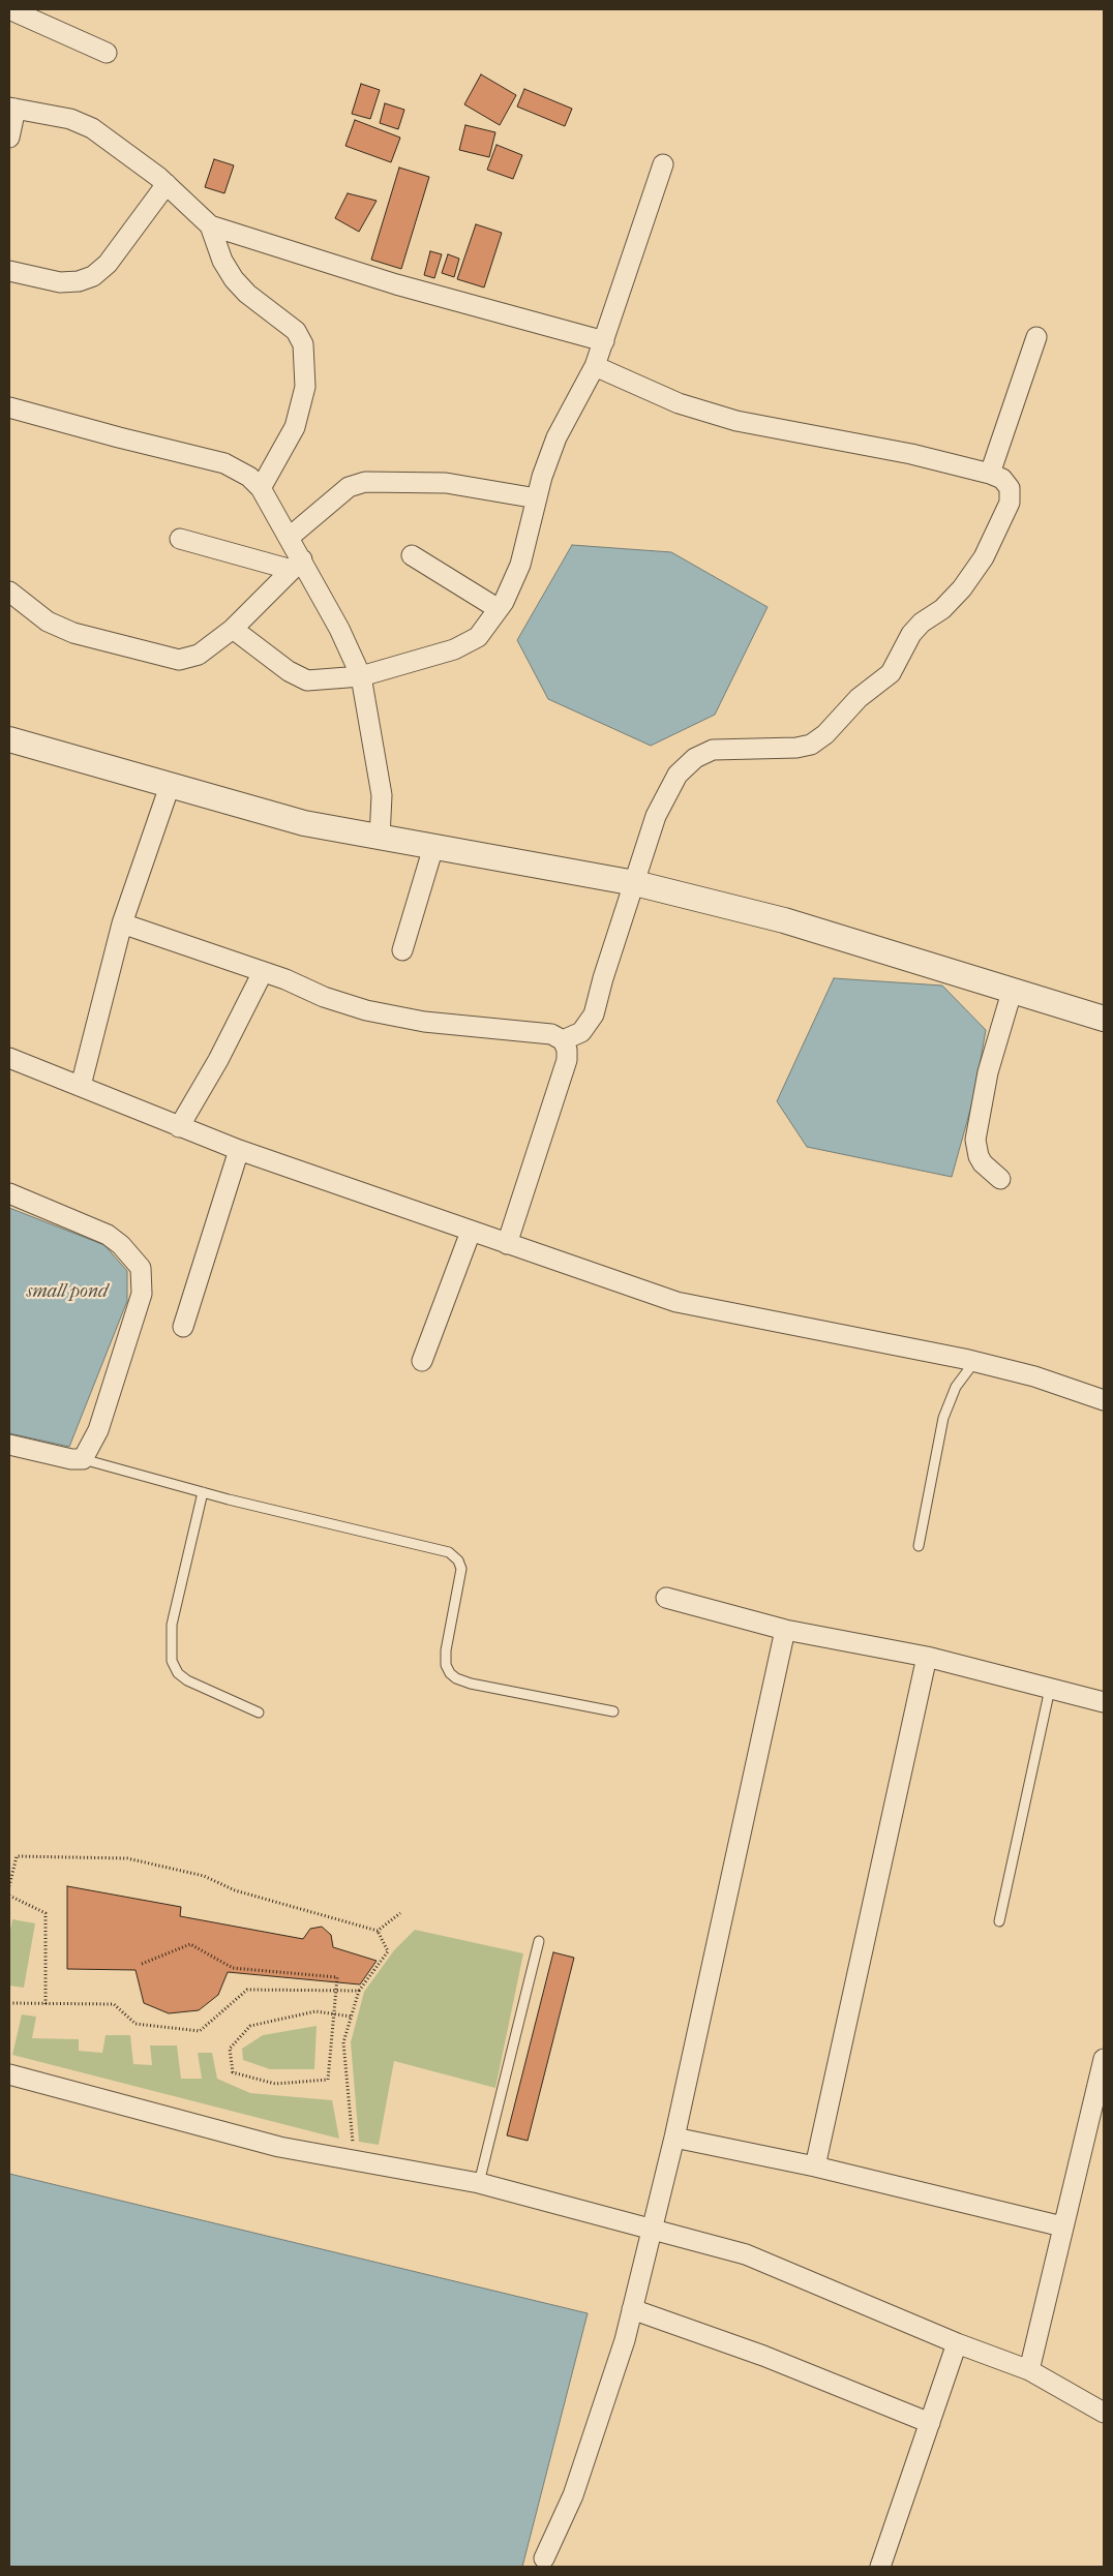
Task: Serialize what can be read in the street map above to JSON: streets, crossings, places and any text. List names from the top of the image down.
{
  "water": ["small pond"]
}
